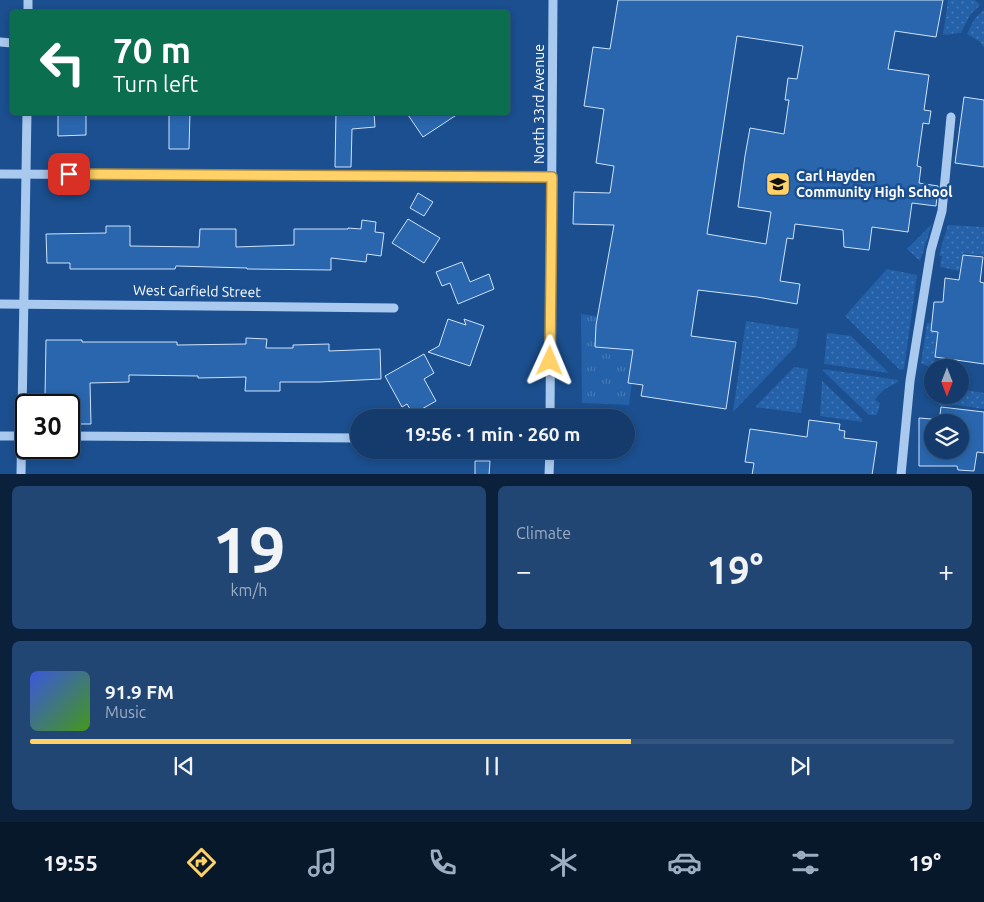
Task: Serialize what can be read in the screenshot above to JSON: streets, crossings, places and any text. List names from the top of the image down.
{
  "streets": {
    "street": ["North 33rd Avenue", "West Garfield Street"]
  },
  "places": {
    "school or university": ["Carl Hayden Community High School"]
  },
  "north": "bottom",
  "page": {
    "turn": ["70 m", "Turn left"],
    "limit": "30",
    "trip": "19:56 · 1 min · 260 m",
    "tile": [
      ["19", "km/h"],
      "Climate"
    ],
    "heat": ["−", "19°", "+"],
    "song": ["91.9 FM", "Music"],
    "tabs": ["19:55", "19°"]
  }
}
